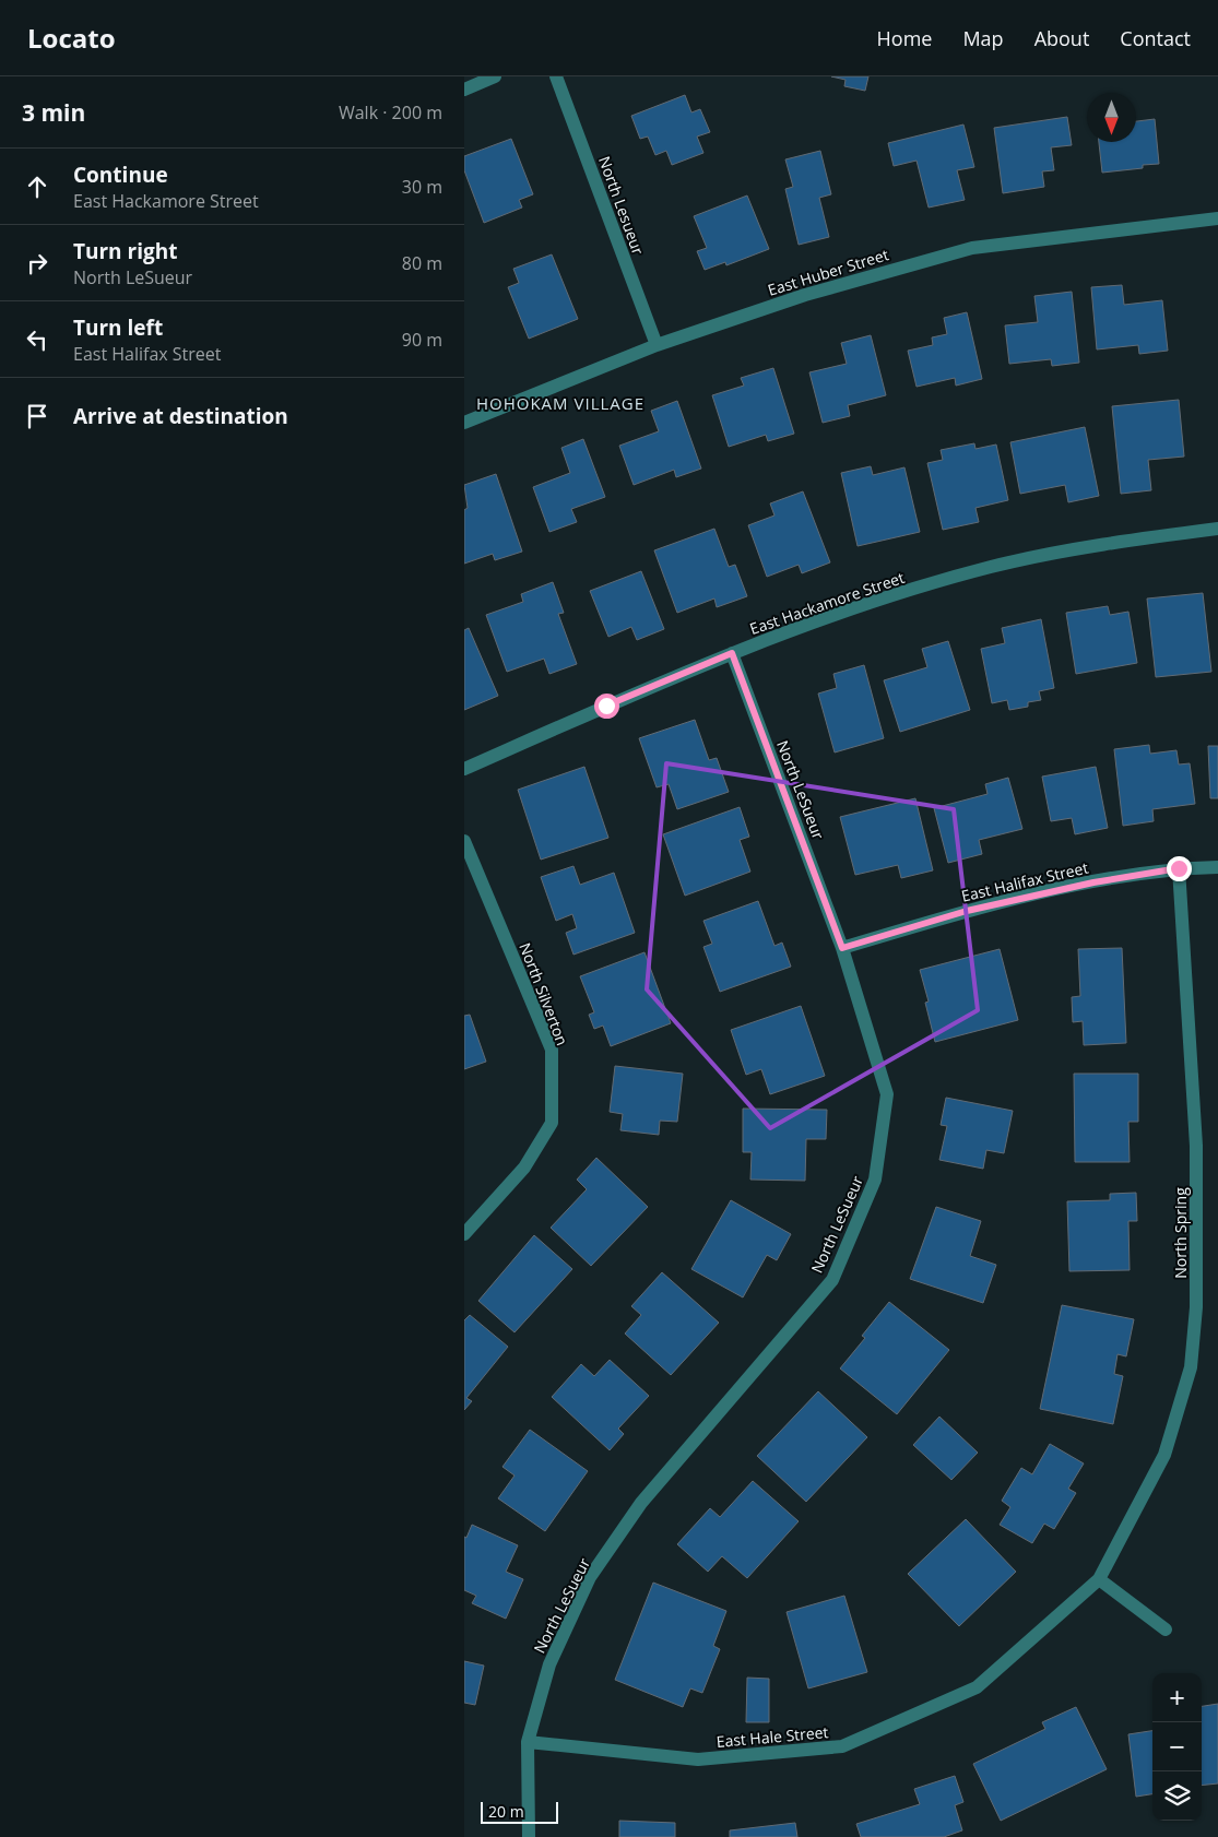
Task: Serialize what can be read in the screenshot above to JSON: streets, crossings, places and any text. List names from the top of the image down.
{
  "streets": {
    "street": [
      "North Lesueur",
      "East Huber Street",
      "East Hackamore Street",
      "North LeSueur",
      "East Halifax Street",
      "North Silverton",
      "North Spring",
      "East Hale Street"
    ]
  },
  "crossings": [
    ["North Lesueur", "East Huber Street"],
    ["East Hackamore Street", "North LeSueur"],
    ["North LeSueur", "East Halifax Street"],
    ["North LeSueur", "East Hale Street"],
    ["East Halifax Street", "North Spring"],
    ["North Spring", "East Hale Street"]
  ],
  "districts": ["HOHOKAM VILLAGE"],
  "scale_bar": "20 m",
  "north": "bottom",
  "page": {
    "header": "Locato",
    "nav": [
      "Home",
      "Map",
      "About",
      "Contact"
    ],
    "heading": ["3 min", "Walk · 200 m"],
    "list": [
      ["Continue", "East Hackamore Street", "30 m"],
      ["Turn right", "North LeSueur", "80 m"],
      ["Turn left", "East Halifax Street", "90 m"],
      "Arrive at destination"
    ],
    "map_buttons": ["+", "−"],
    "scale": "20 m"
  }
}
